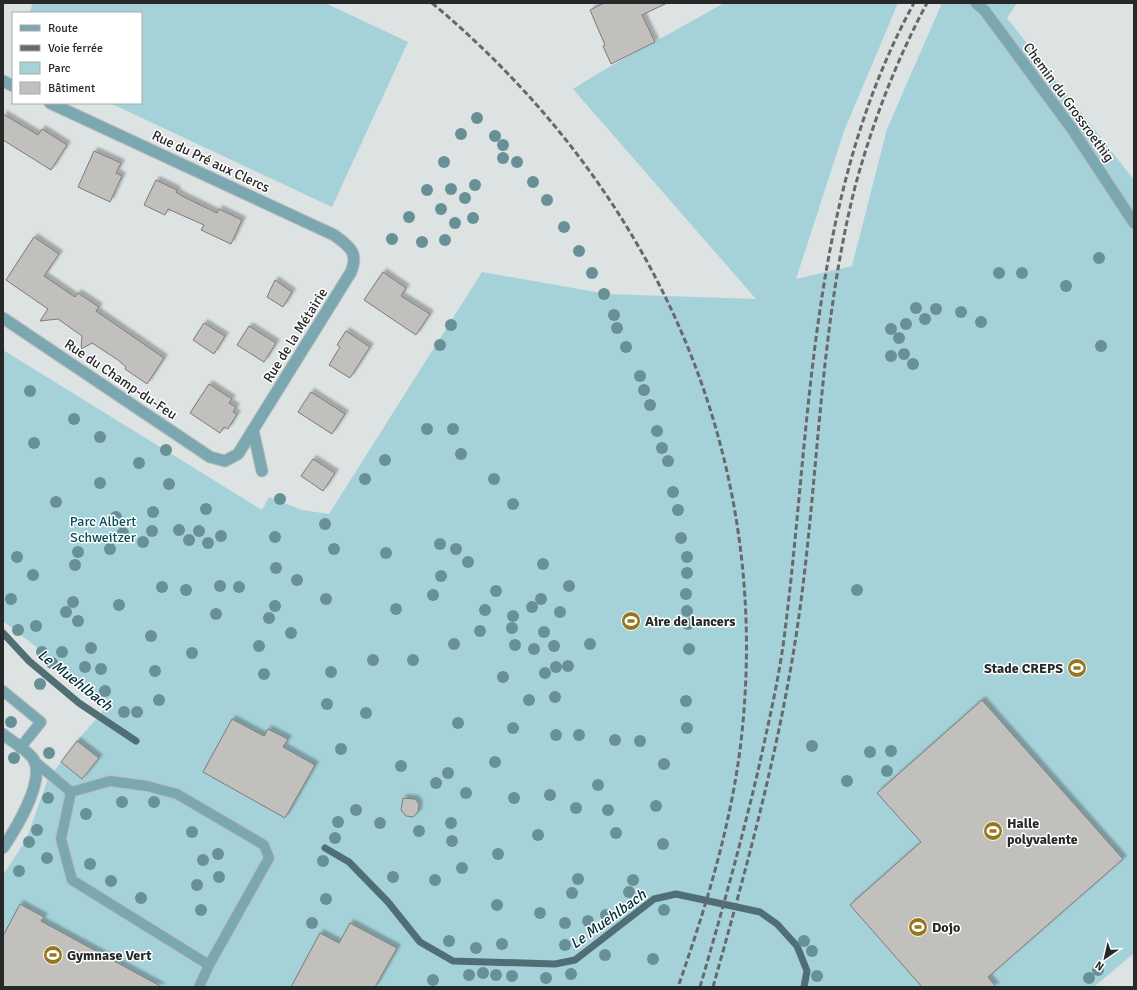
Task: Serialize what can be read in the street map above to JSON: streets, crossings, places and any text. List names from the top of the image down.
{
  "streets": {
    "street": [
      "Chemin du Grossroethig",
      "Rue du Pré aux Clercs",
      "Rue de la Métairie",
      "Rue du Champ-du-Feu"
    ]
  },
  "crossings": [
    ["Rue du Pré aux Clercs", "Rue de la Métairie"],
    ["Rue de la Métairie", "Rue du Champ-du-Feu"]
  ],
  "water": ["Le Muehlbach"],
  "parks": ["Parc Albert Schweitzer"],
  "places": {
    "sports": [
      "Aire de lancers",
      "Stade CREPS",
      "Halle polyvalente",
      "Dojo",
      "Gymnase Vert"
    ]
  },
  "legend": [
    "Route",
    "Voie ferrée",
    "Parc",
    "Bâtiment"
  ],
  "north": "bottom left"
}
